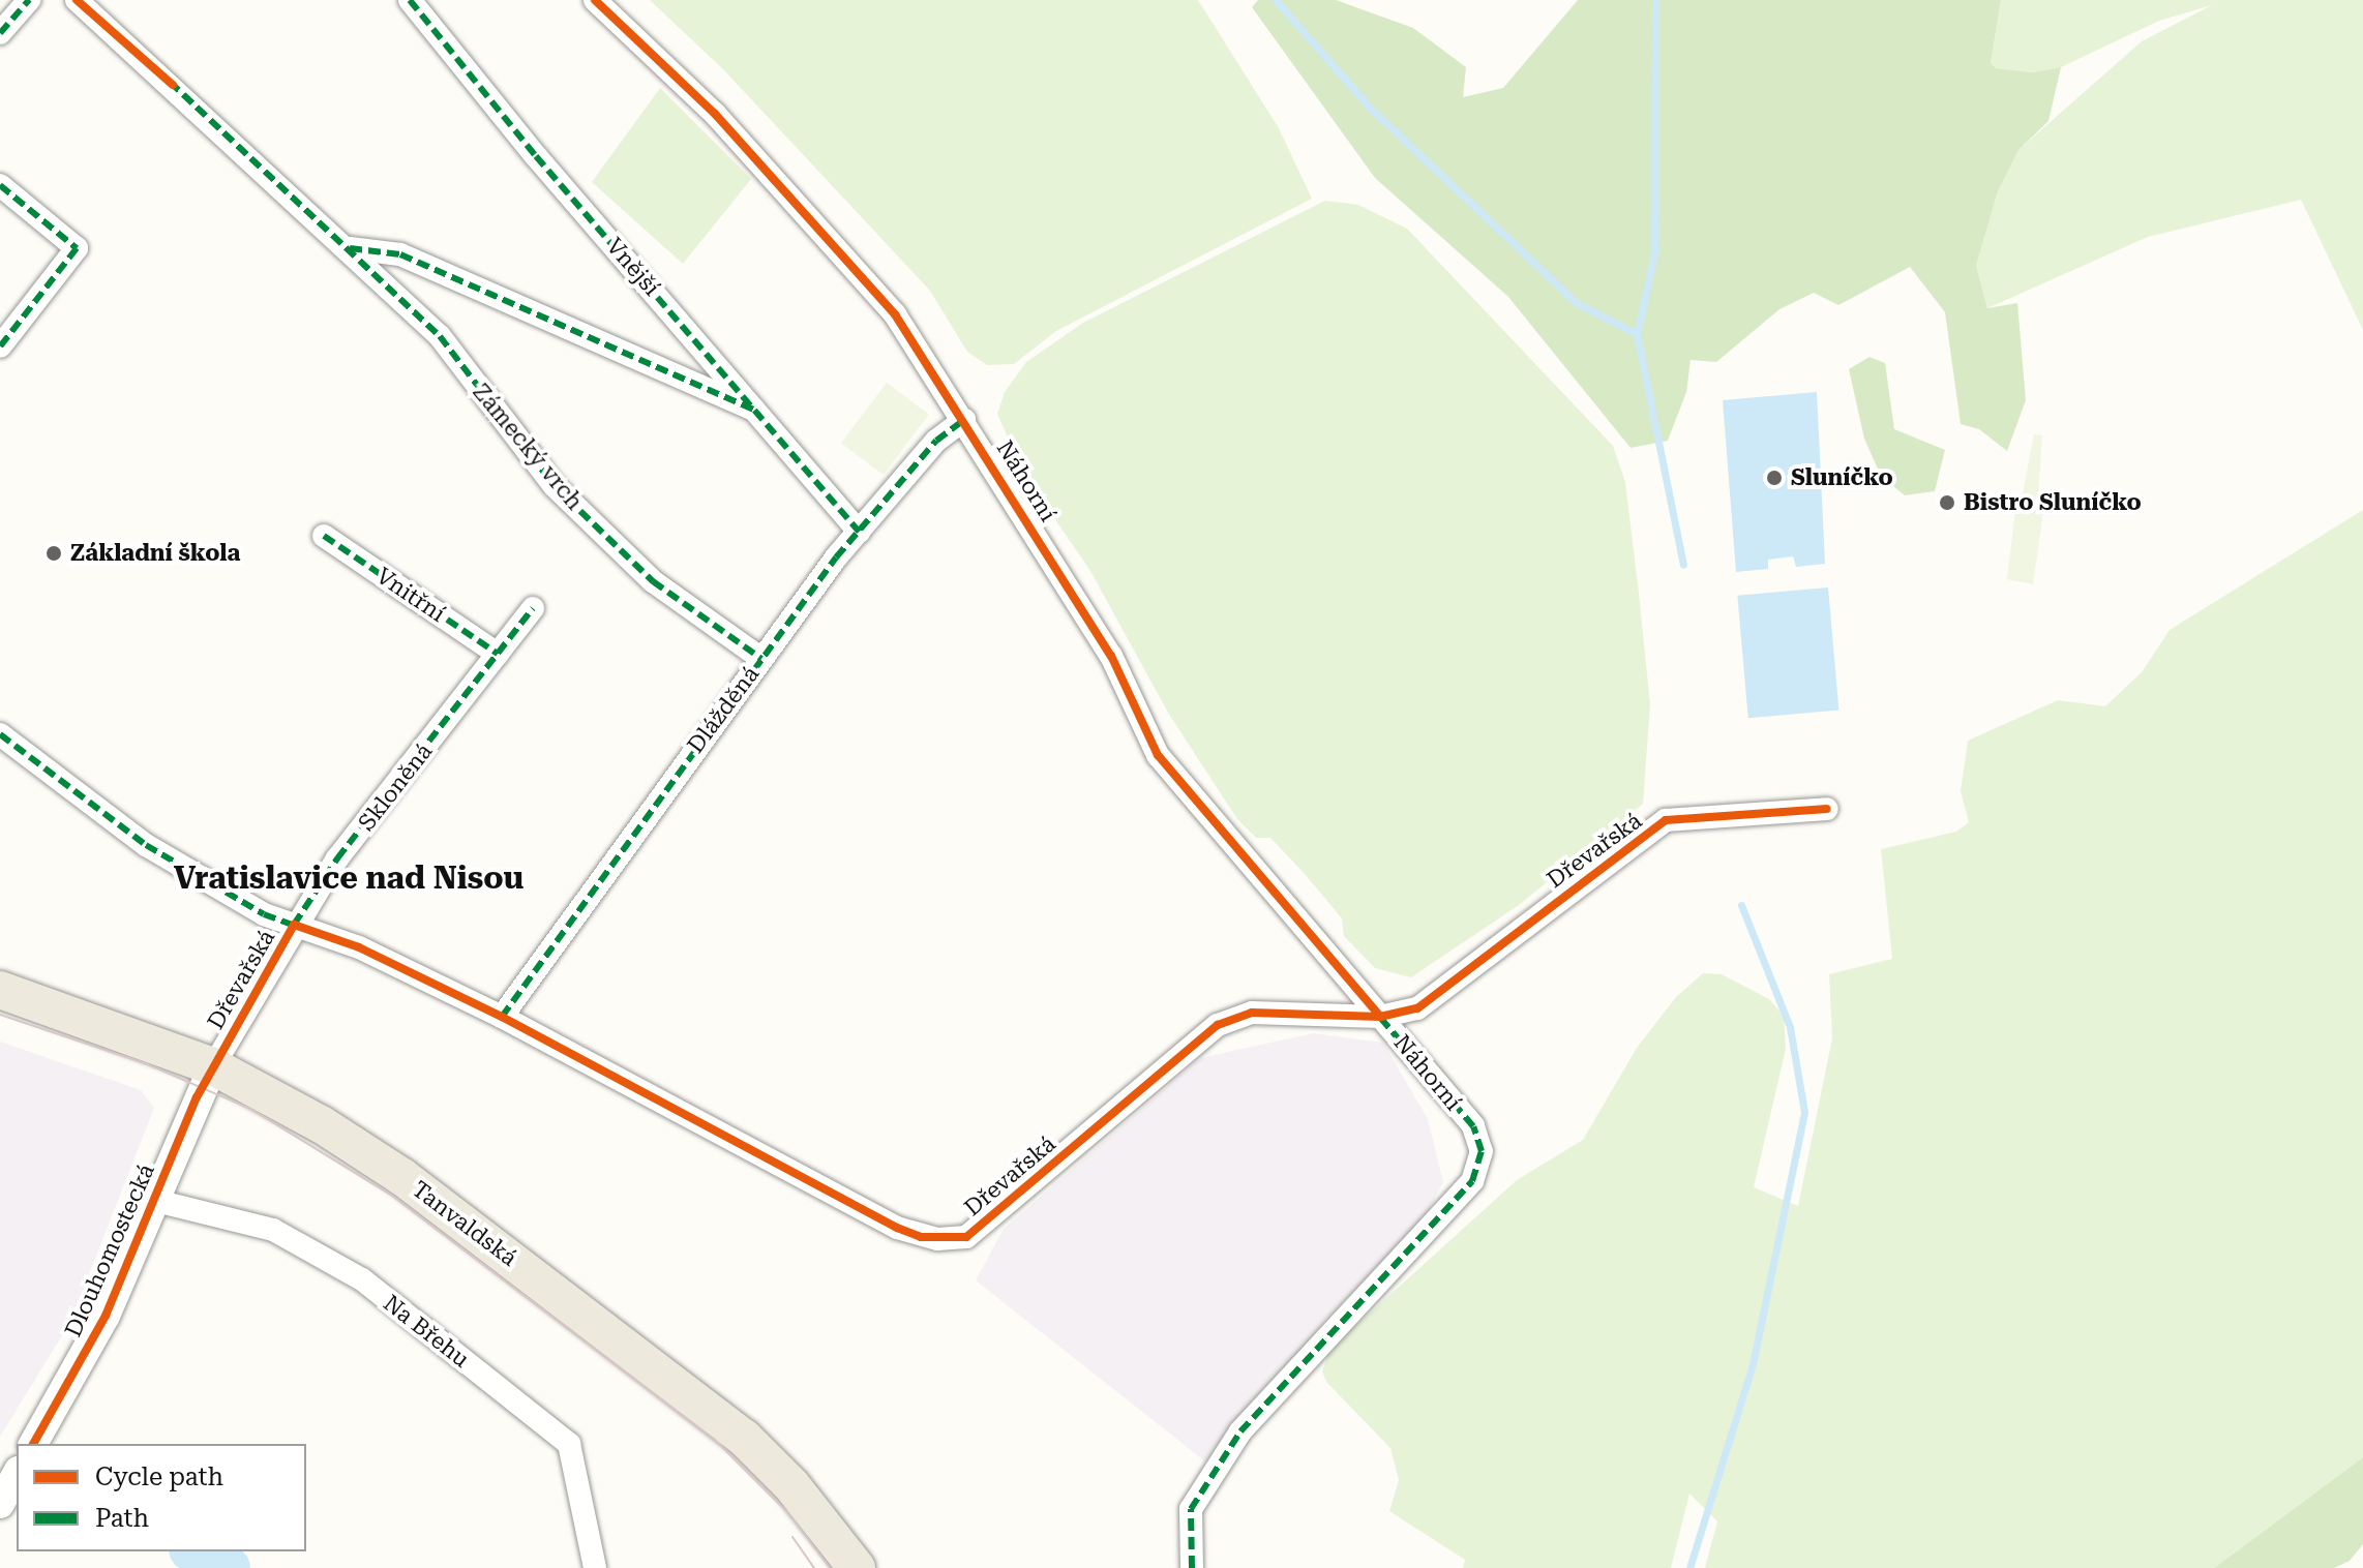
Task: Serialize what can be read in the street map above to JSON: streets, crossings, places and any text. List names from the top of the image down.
{
  "streets": {
    "main road": ["Tanvaldská"],
    "street": [
      "Vnější",
      "Zámecký vrch",
      "Náhorní",
      "Vnitřní",
      "Dlážděná",
      "Skloněná",
      "Dřevařská",
      "Dlouhomostecká",
      "Na Břehu"
    ]
  },
  "crossings": [
    ["Vnější", "Dlážděná"],
    ["Zámecký vrch", "Dlážděná"],
    ["Náhorní", "Dlážděná"],
    ["Náhorní", "Dřevařská"],
    ["Vnitřní", "Skloněná"],
    ["Dlážděná", "Dřevařská"],
    ["Skloněná", "Dřevařská"],
    ["Dřevařská", "Tanvaldská"],
    ["Dřevařská", "Dlouhomostecká"],
    ["Tanvaldská", "Dlouhomostecká"],
    ["Dlouhomostecká", "Na Břehu"]
  ],
  "districts": ["Vratislavice nad Nisou"],
  "places": ["Sluníčko", "Bistro Sluníčko", "Základní škola"],
  "legend": ["Cycle path", "Path"]
}
